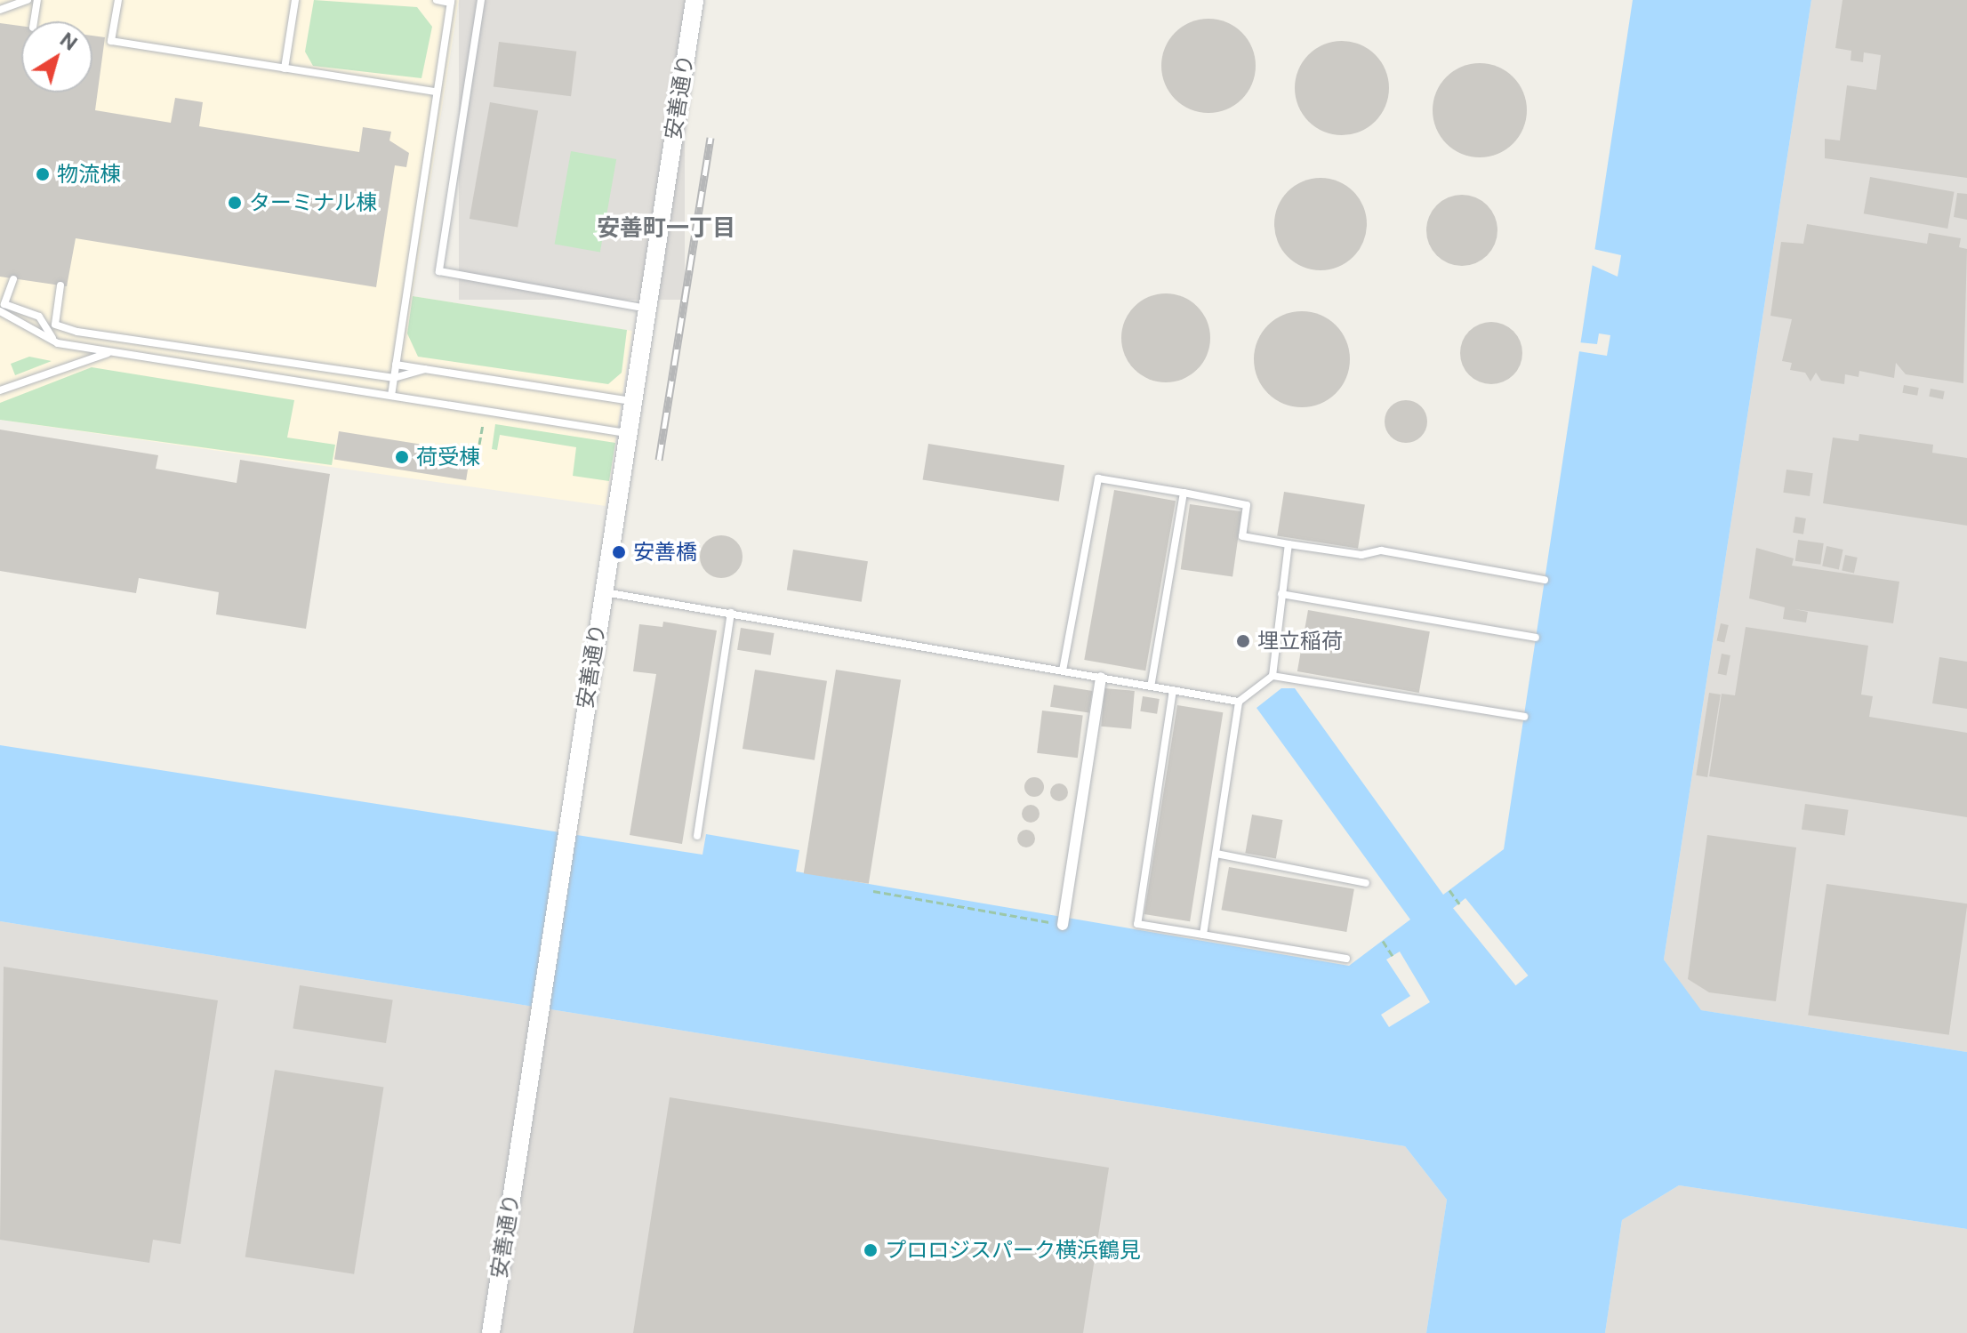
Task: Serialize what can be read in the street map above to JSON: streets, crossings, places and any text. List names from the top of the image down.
{
  "streets": {
    "street": ["安善通り"]
  },
  "districts": ["安善町一丁目"],
  "places": [
    "物流棟",
    "ターミナル棟",
    "荷受棟",
    "安善橋",
    "埋立稲荷",
    "プロロジスパーク横浜鶴見"
  ],
  "north": "top right"
}
